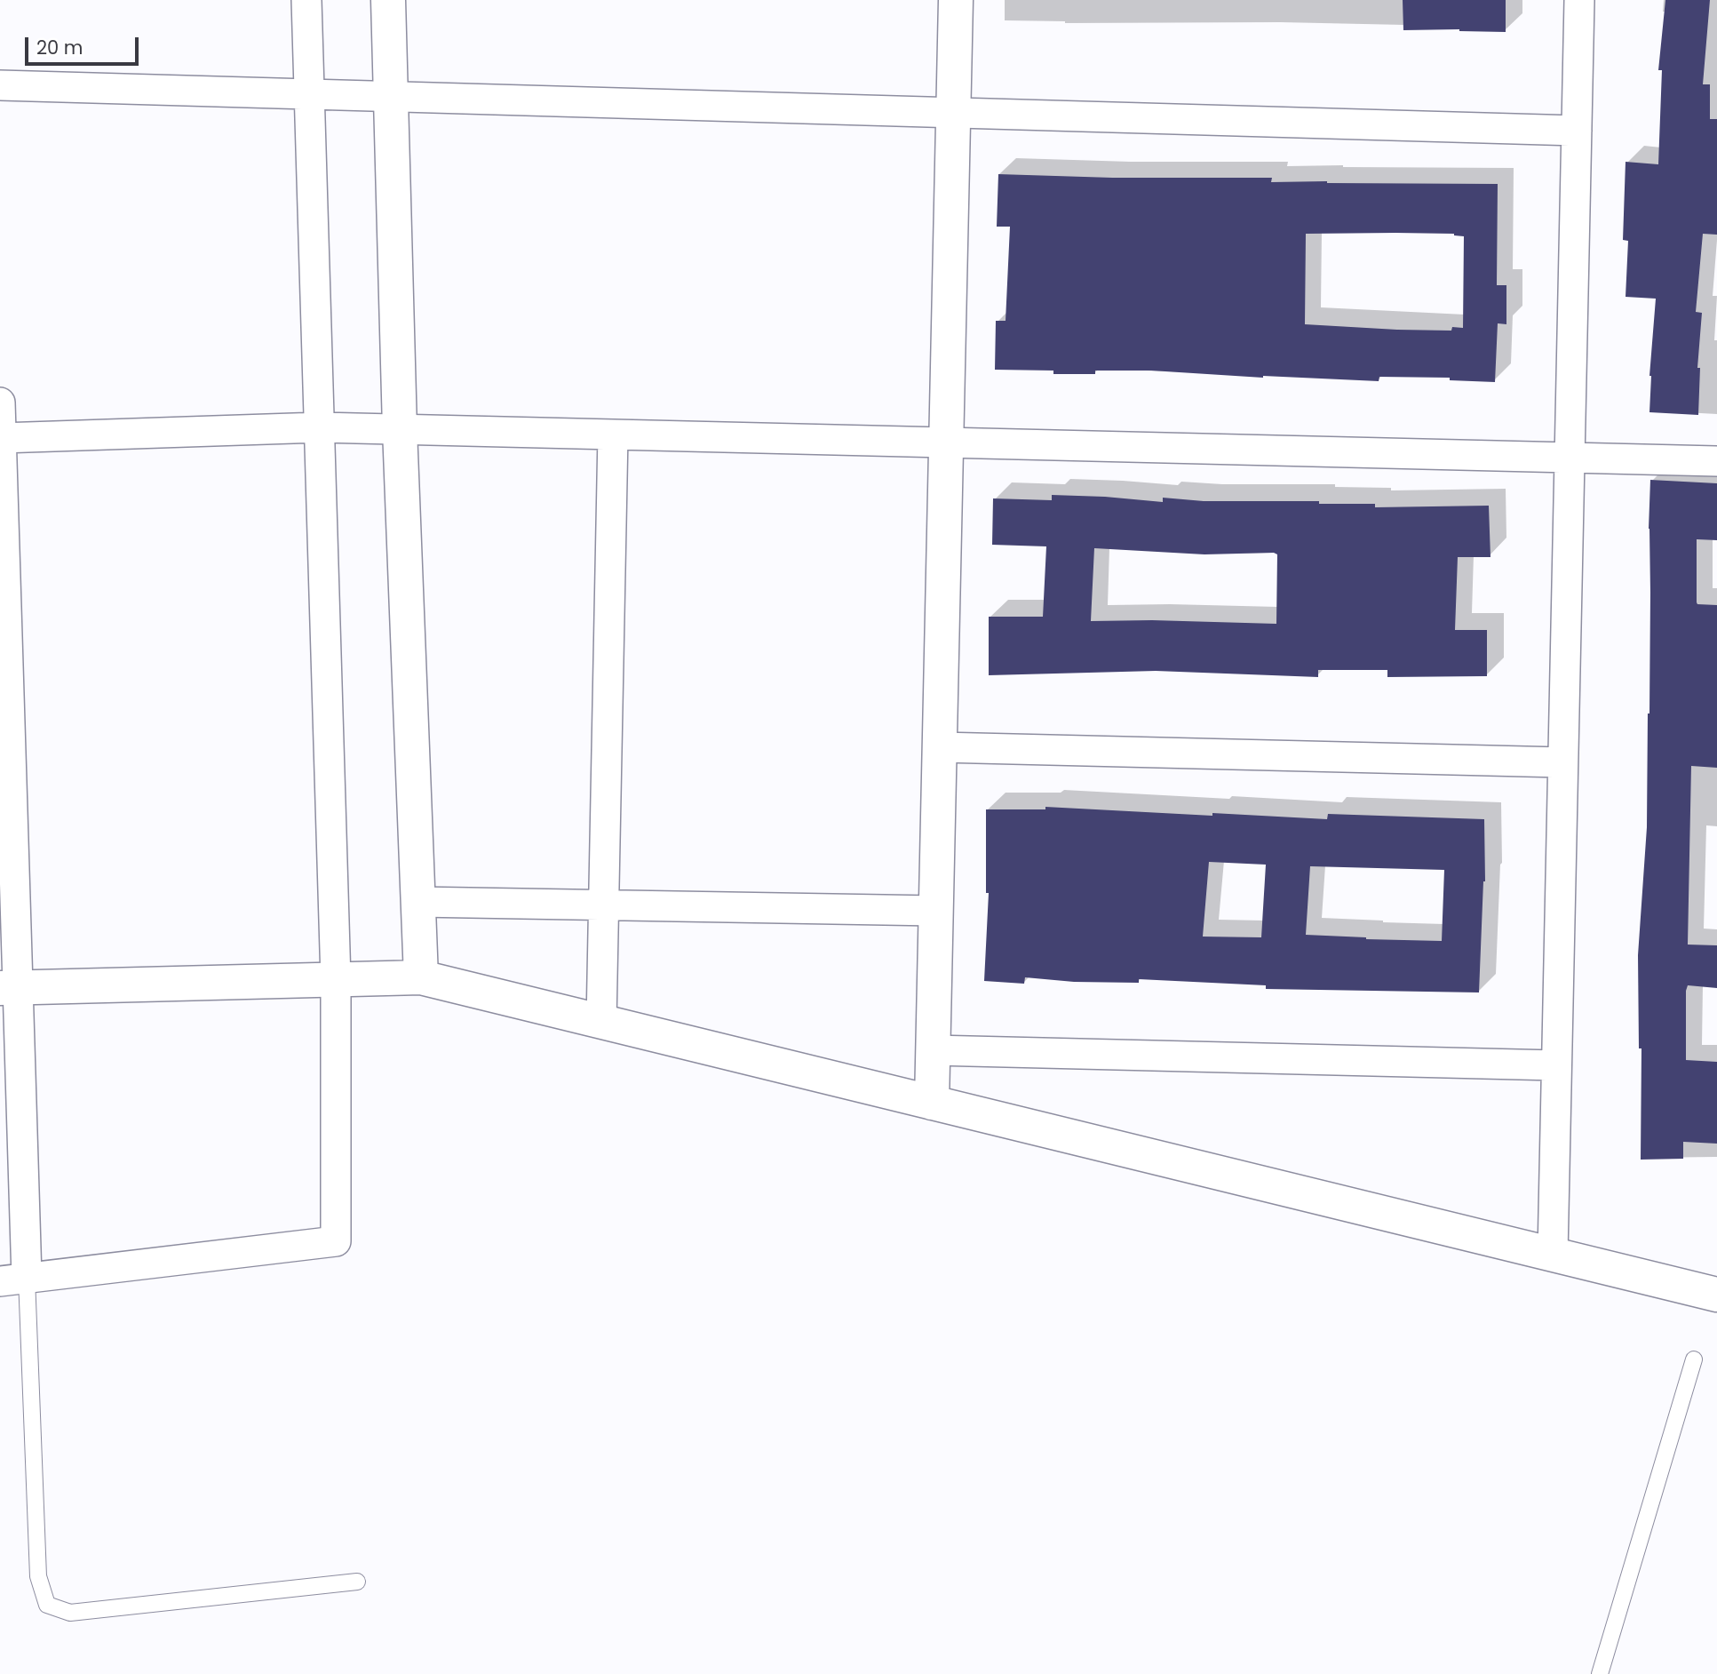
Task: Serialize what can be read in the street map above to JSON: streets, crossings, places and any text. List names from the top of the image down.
{
  "scale_bar": "20 m"
}
